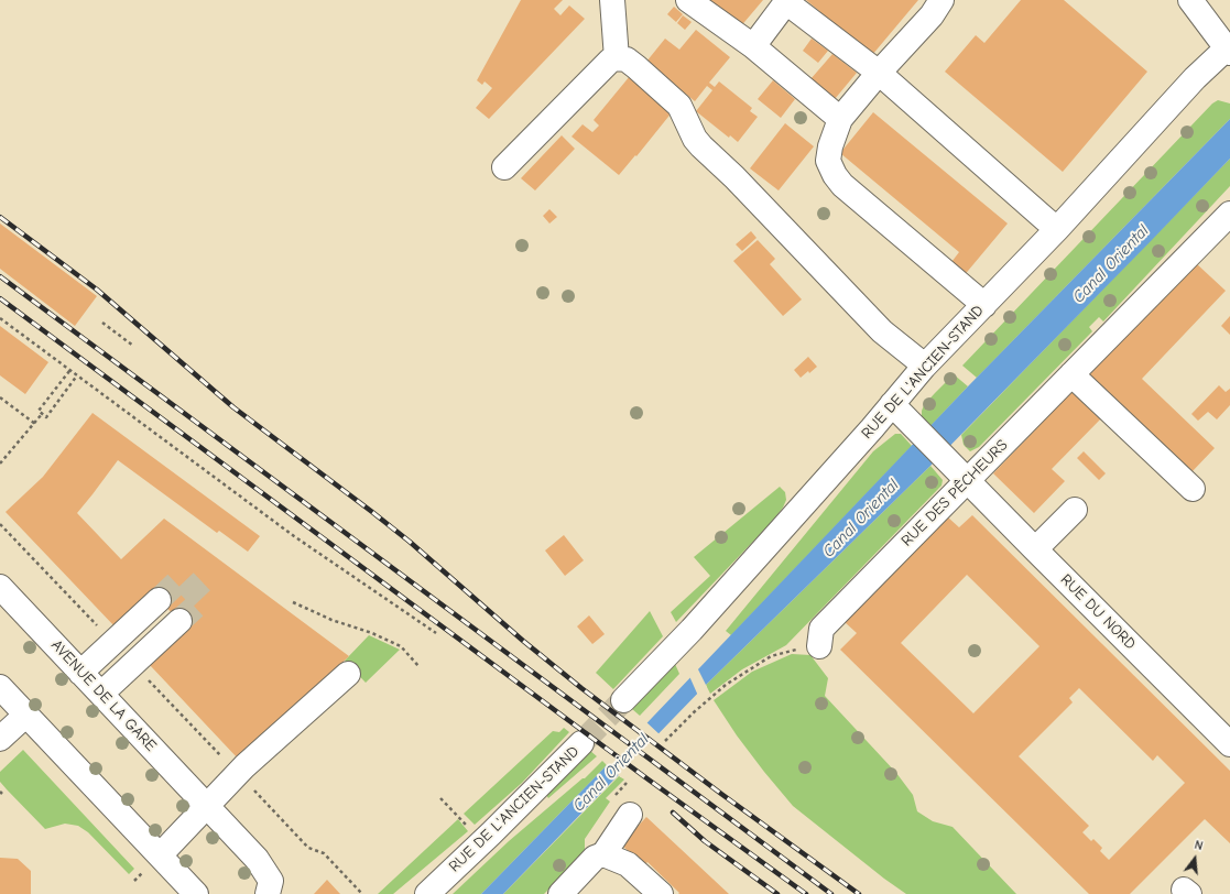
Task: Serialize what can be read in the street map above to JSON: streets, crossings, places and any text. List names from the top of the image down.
{
  "streets": {
    "street": [
      "RUE DE L'ANCIEN-STAND",
      "RUE DES PÊCHEURS",
      "RUE DU NORD",
      "AVENUE DE LA GARE"
    ]
  },
  "crossings": [
    ["RUE DE L'ANCIEN-STAND", "RUE DU NORD"],
    ["RUE DES PÊCHEURS", "RUE DU NORD"]
  ],
  "water": ["Canal Oriental"],
  "north": "top"
}
